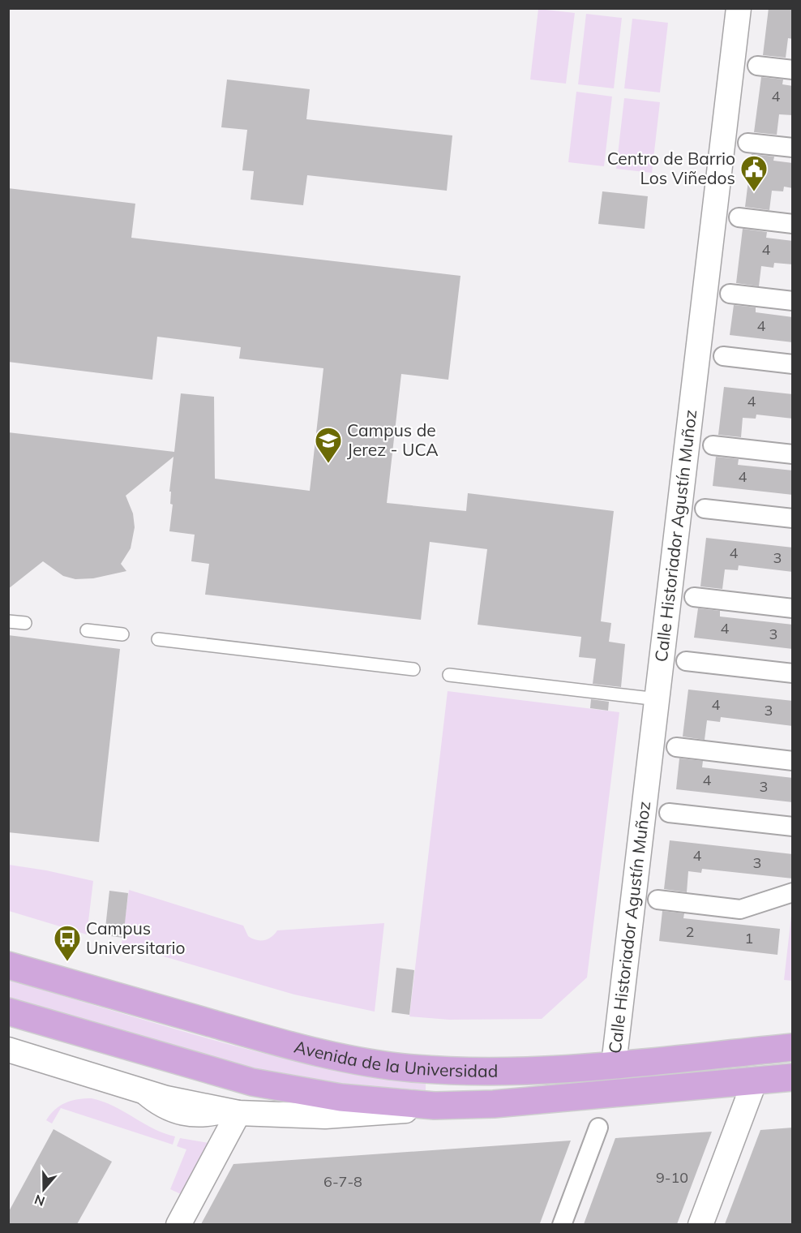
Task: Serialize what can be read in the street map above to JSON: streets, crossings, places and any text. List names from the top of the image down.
{
  "streets": {
    "main road": ["Avenida de la Universidad"],
    "street": ["Calle Historiador Agustín Muñoz"]
  },
  "crossings": [
    ["Calle Historiador Agustín Muñoz", "Avenida de la Universidad"]
  ],
  "places": {
    "public building": ["Centro de Barrio Los Viñedos"],
    "school or university": ["Campus de Jerez - UCA"],
    "bus stop": ["Campus Universitario"]
  },
  "house_numbers": [
    "4",
    "4",
    "4",
    "4",
    "4",
    "4",
    "3",
    "4",
    "3",
    "4",
    "3",
    "4",
    "3",
    "4",
    "3",
    "2",
    "1",
    "9-10",
    "6-7-8"
  ],
  "north": "bottom"
}
